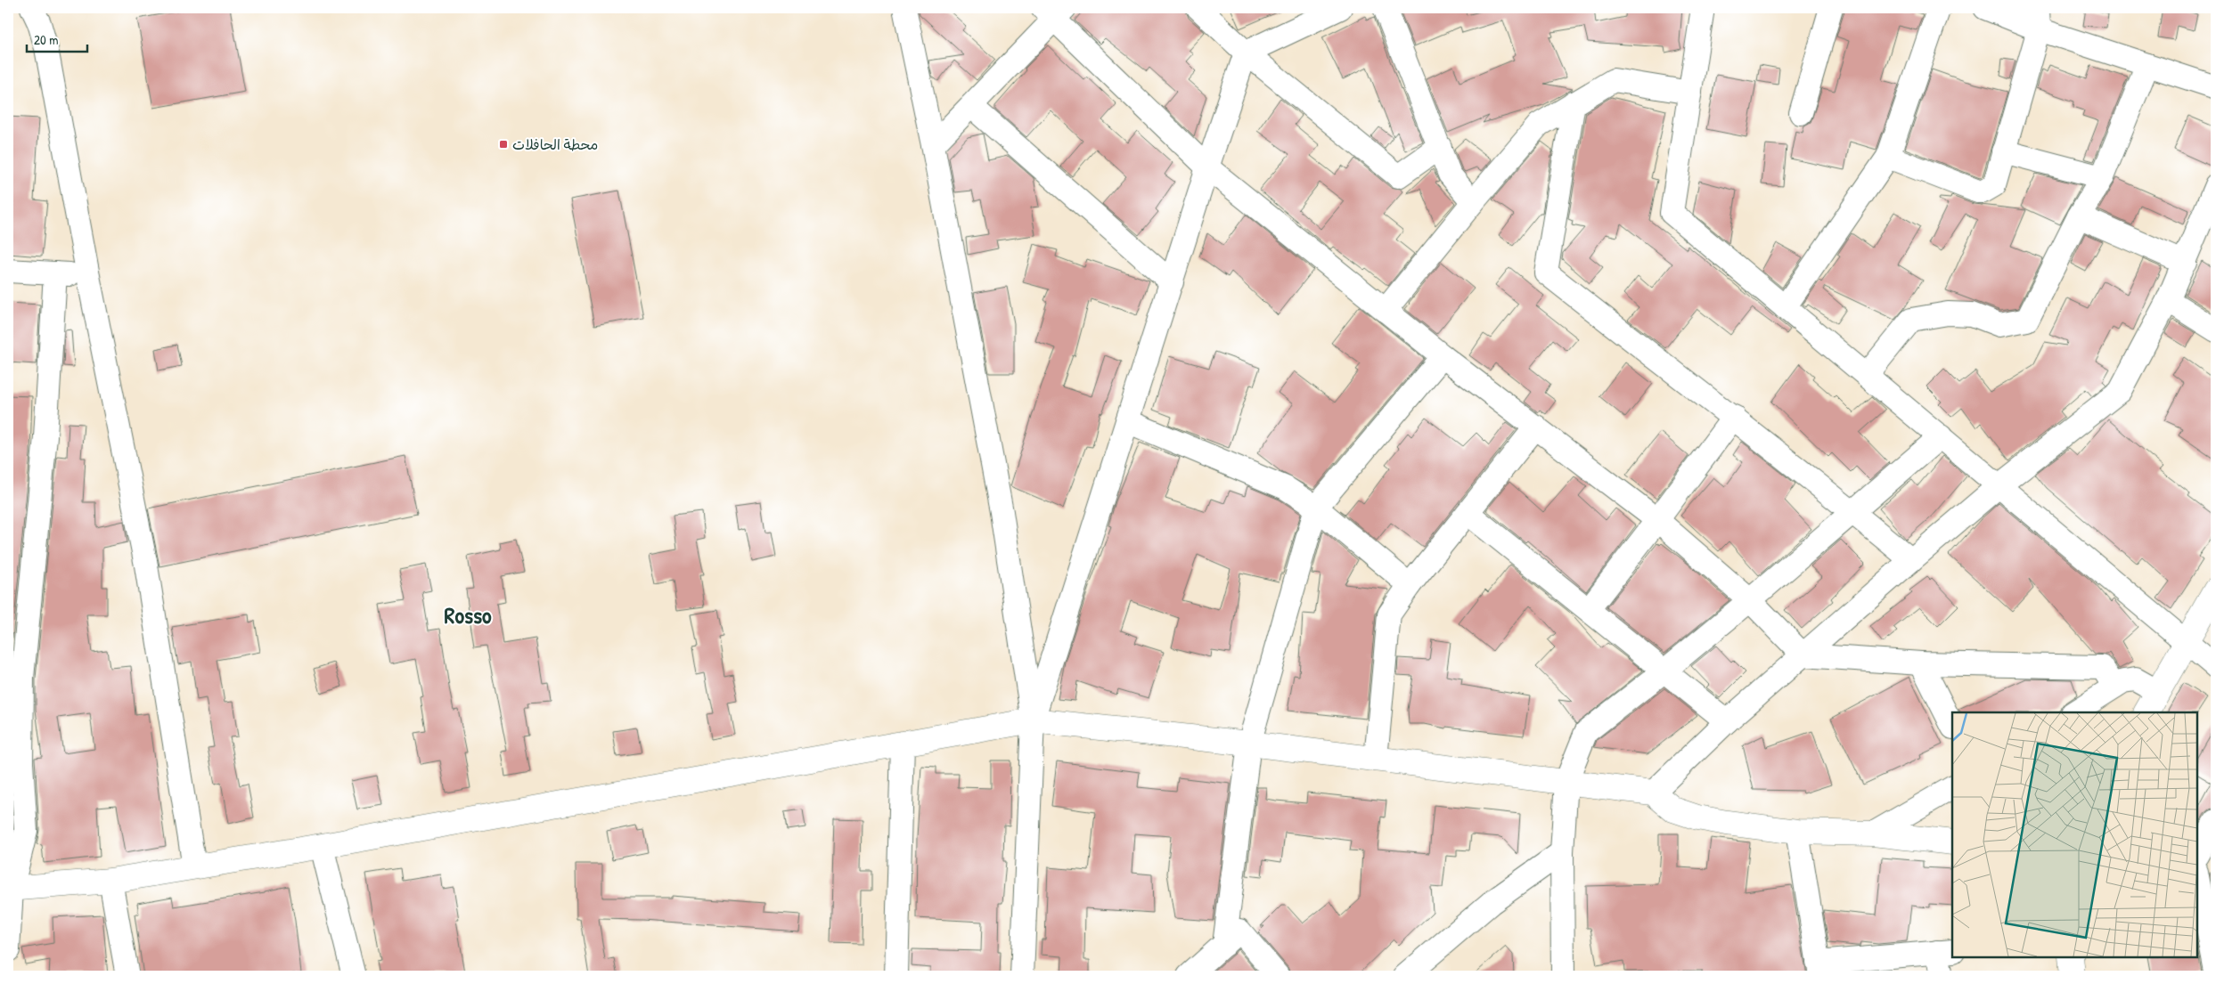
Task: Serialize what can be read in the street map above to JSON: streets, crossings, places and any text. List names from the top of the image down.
{
  "districts": ["Rosso"],
  "places": {
    "transit": ["محطة الحافلات"]
  },
  "scale_bar": "20 m"
}
